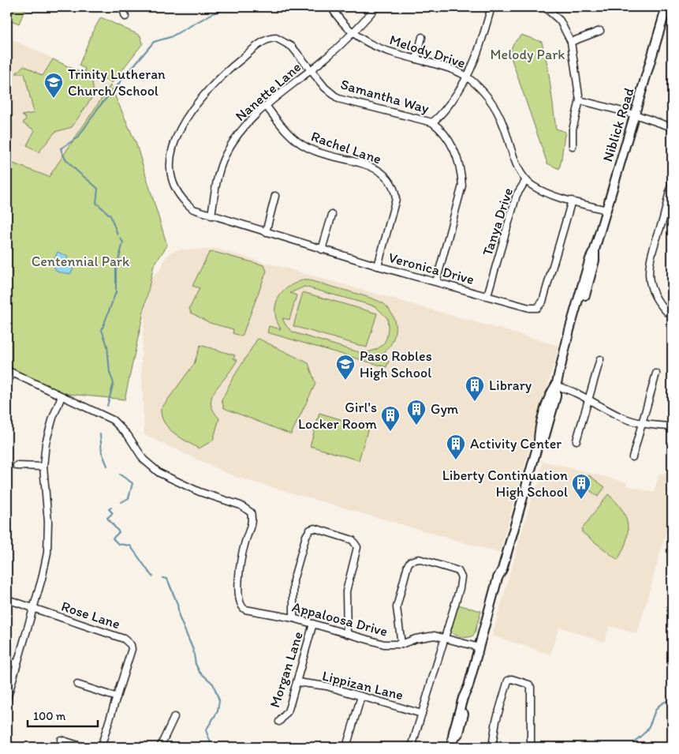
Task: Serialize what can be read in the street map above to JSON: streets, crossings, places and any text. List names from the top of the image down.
{
  "streets": {
    "main road": ["Niblick Road"],
    "street": [
      "Melody Drive",
      "Nanette Lane",
      "Samantha Way",
      "Rachel Lane",
      "Tanya Drive",
      "Veronica Drive",
      "Rose Lane",
      "Appaloosa Drive",
      "Morgan Lane",
      "Lippizan Lane"
    ]
  },
  "crossings": [
    ["Melody Drive", "Nanette Lane"],
    ["Melody Drive", "Niblick Road"],
    ["Melody Drive", "Tanya Drive"],
    ["Melody Drive", "Veronica Drive"],
    ["Nanette Lane", "Samantha Way"],
    ["Nanette Lane", "Rachel Lane"],
    ["Nanette Lane", "Veronica Drive"],
    ["Samantha Way", "Veronica Drive"],
    ["Niblick Road", "Appaloosa Drive"],
    ["Rachel Lane", "Veronica Drive"],
    ["Tanya Drive", "Veronica Drive"],
    ["Appaloosa Drive", "Morgan Lane"],
    ["Morgan Lane", "Lippizan Lane"]
  ],
  "parks": ["Melody Park", "Centennial Park"],
  "places": {
    "school or university": ["Trinity Lutheran Church/School", "Paso Robles High School"],
    "building": [
      "Library",
      "Gym",
      "Girl's Locker Room",
      "Activity Center",
      "Liberty Continuation High School"
    ]
  },
  "scale_bar": "100 m"
}
